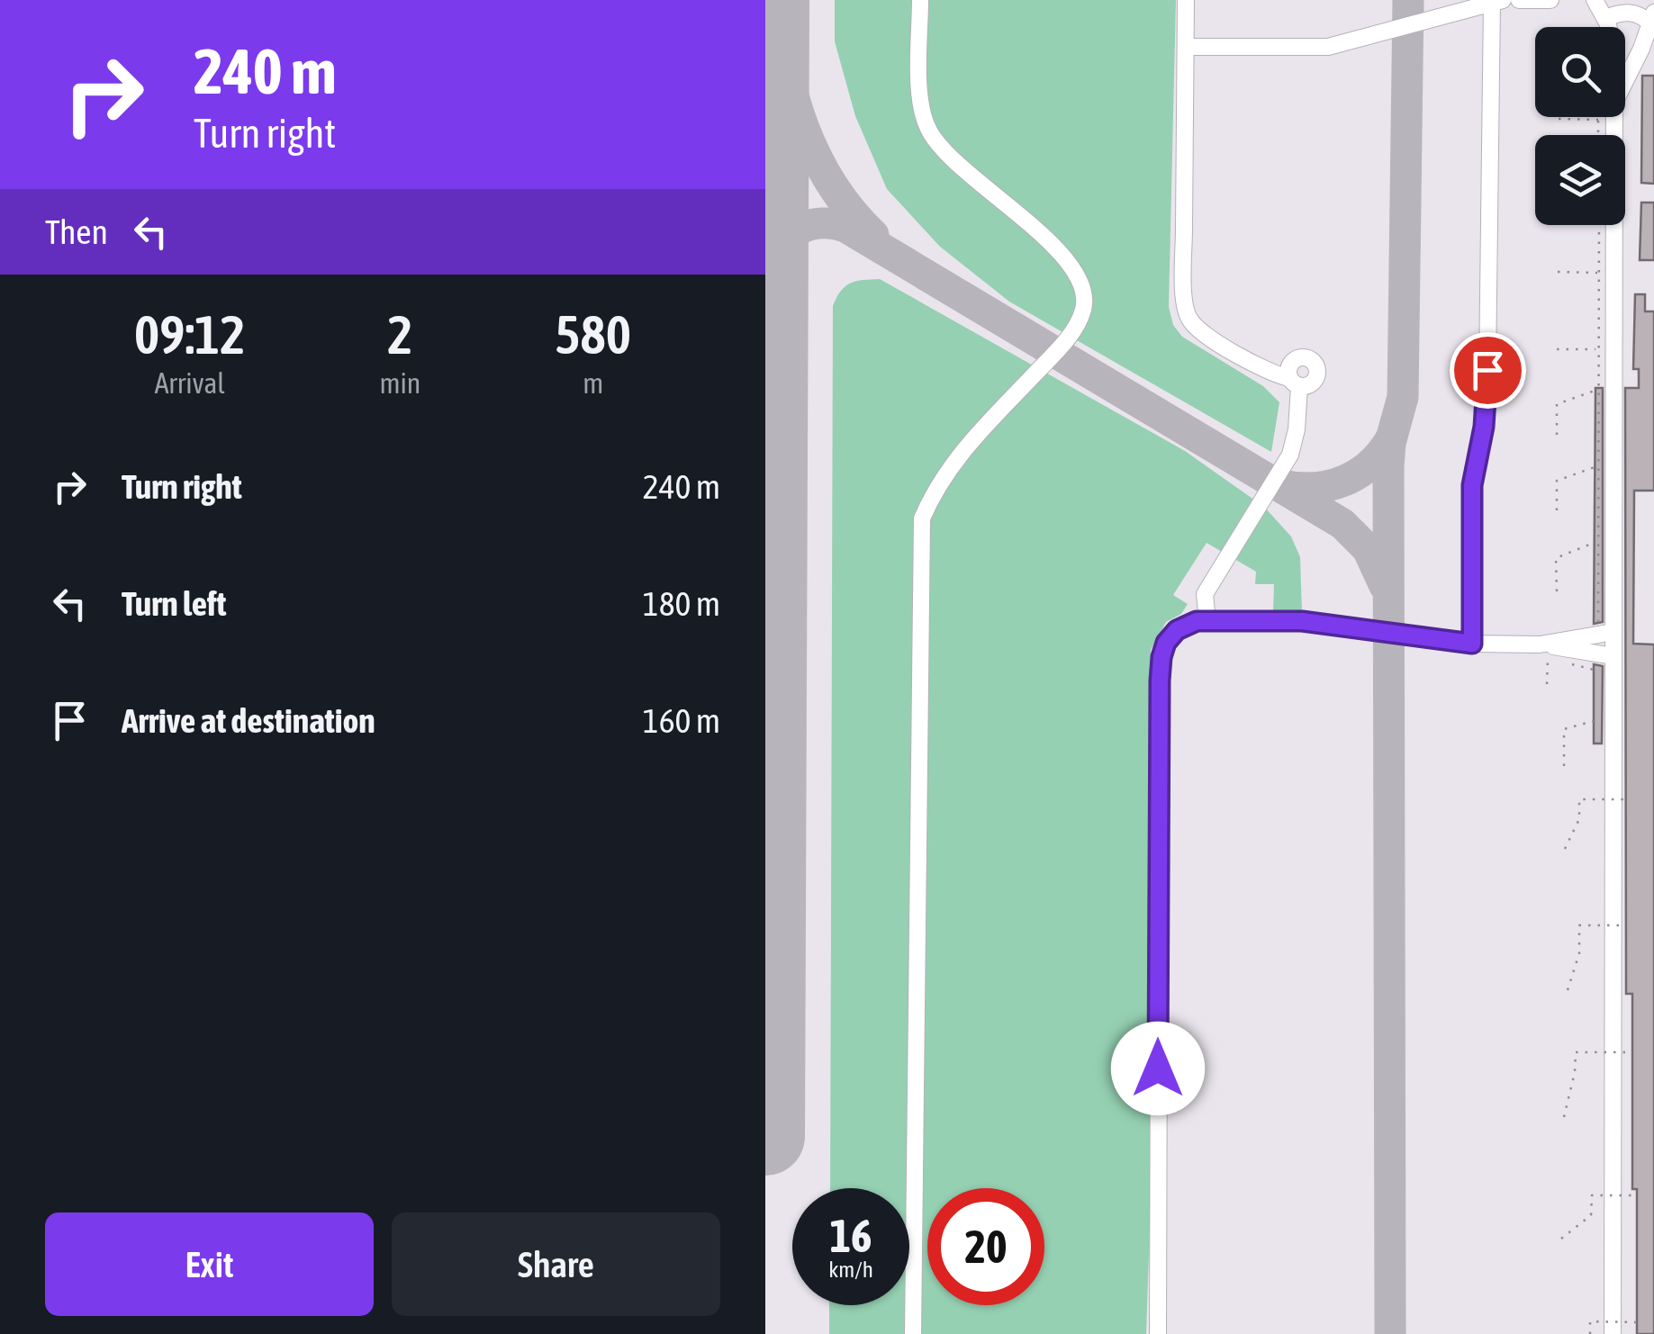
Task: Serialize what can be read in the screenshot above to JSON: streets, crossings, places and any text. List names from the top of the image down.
{
  "page": {
    "turn": ["240 m", "Turn right"],
    "then": "Then",
    "eta": [
      "09:12",
      "Arrival",
      "2",
      "min",
      "580",
      "m"
    ],
    "list": [
      {
        "name": "Turn right",
        "value": "240 m"
      },
      {
        "name": "Turn left",
        "value": "180 m"
      },
      {
        "name": "Arrive at destination",
        "value": "160 m"
      }
    ],
    "speed": "16 km/h",
    "limit": "20",
    "buttons": ["Exit", "Share"]
  }
}
